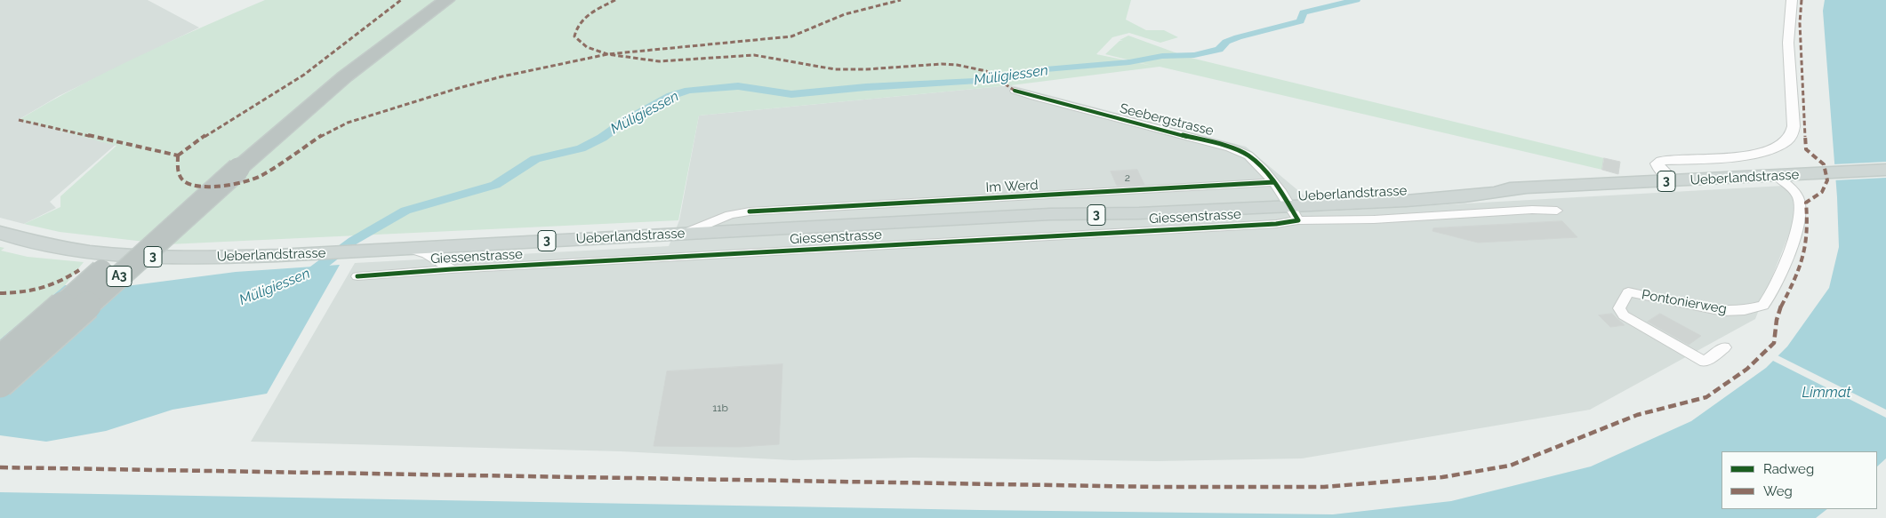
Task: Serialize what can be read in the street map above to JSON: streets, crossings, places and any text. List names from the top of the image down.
{
  "streets": {
    "highway": ["A3"],
    "main road": ["Ueberlandstrasse", "3"],
    "street": [
      "Seebergstrasse",
      "Im Werd",
      "Giessenstrasse",
      "Pontonierweg"
    ]
  },
  "crossings": [
    ["Seebergstrasse", "Ueberlandstrasse"],
    ["Seebergstrasse", "Im Werd"],
    ["Seebergstrasse", "Giessenstrasse"],
    ["Ueberlandstrasse", "Im Werd"],
    ["Ueberlandstrasse", "Giessenstrasse"],
    ["Ueberlandstrasse", "Pontonierweg"],
    ["Im Werd", "Giessenstrasse"]
  ],
  "water": ["Müligiessen", "Limmat"],
  "house_numbers": ["2", "11b"],
  "legend": ["Radweg", "Weg"]
}
